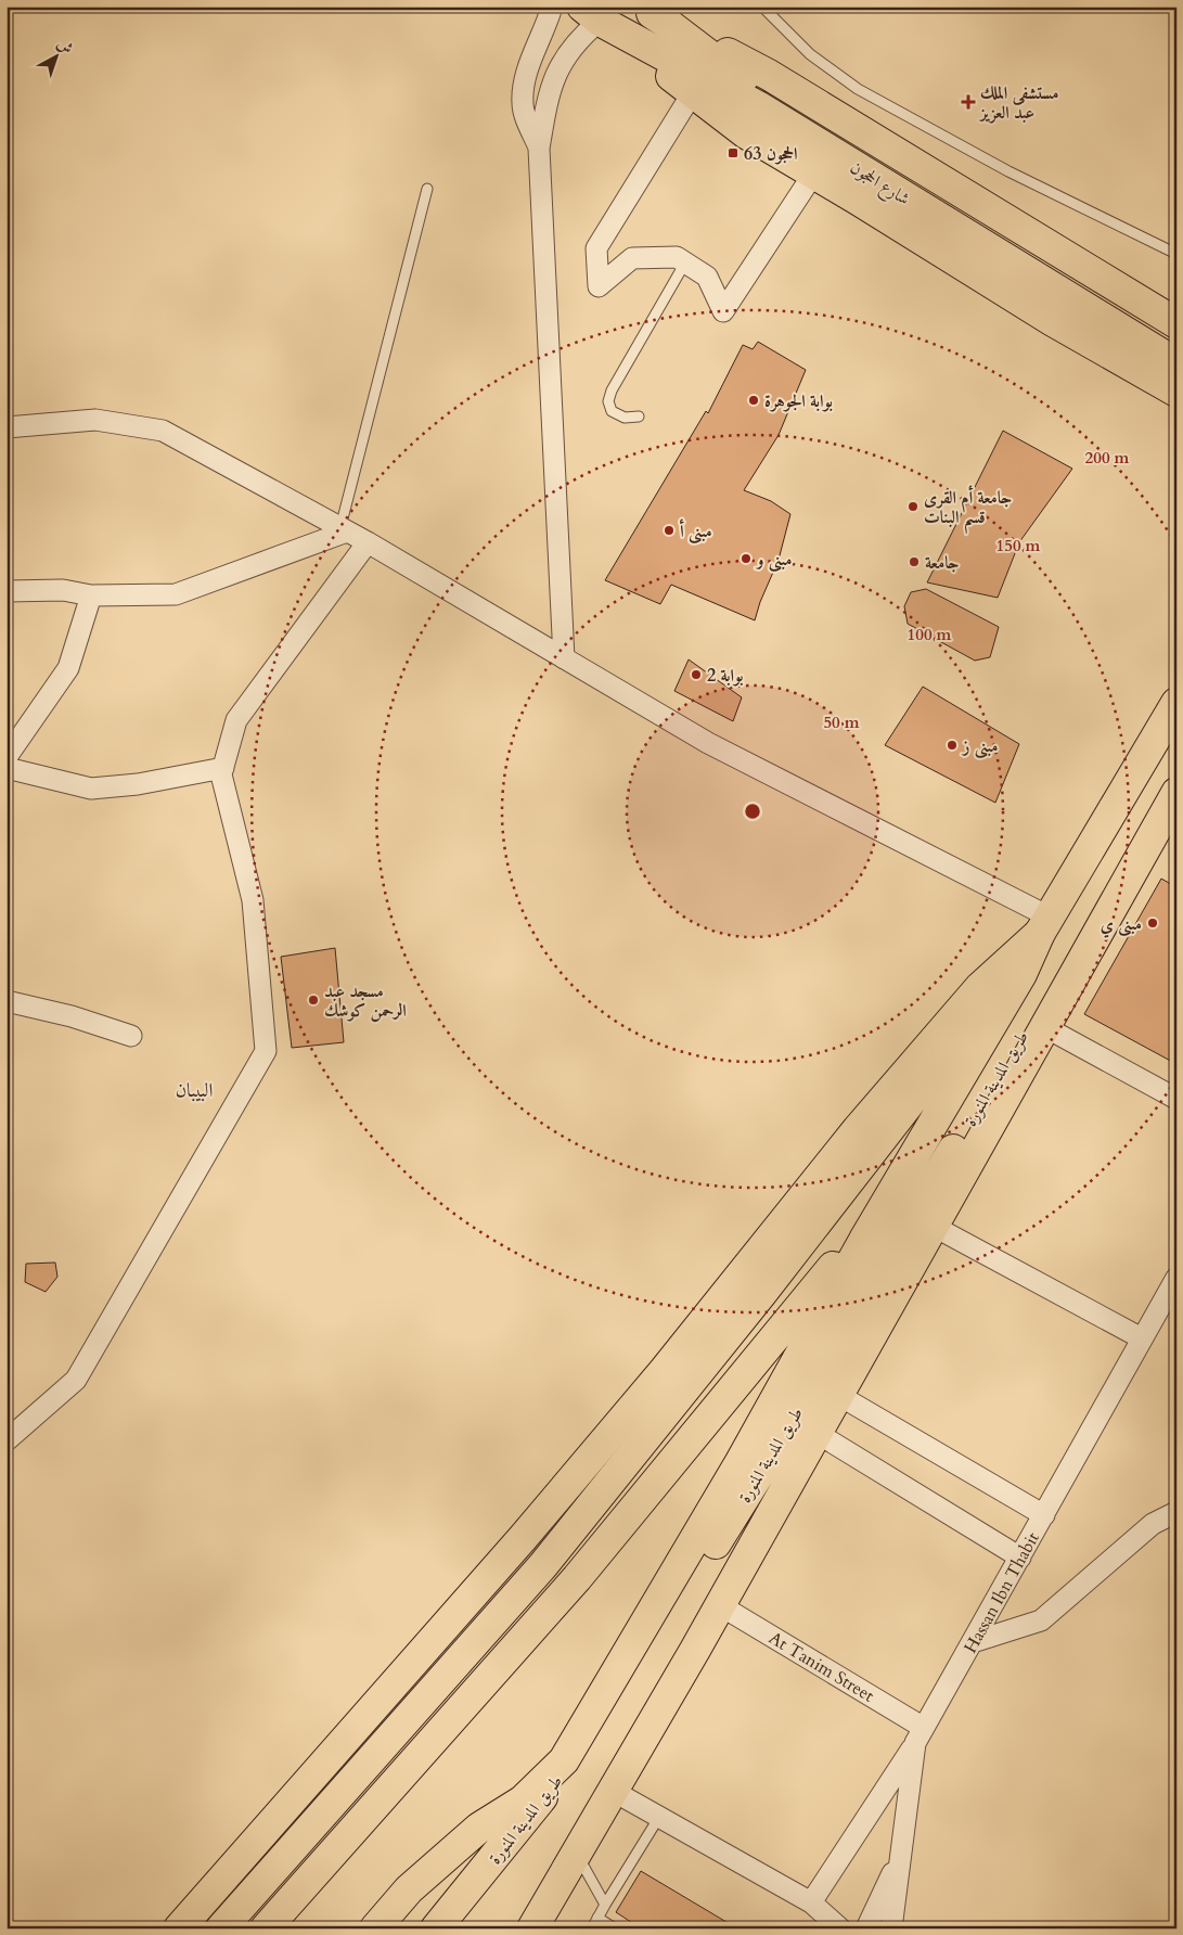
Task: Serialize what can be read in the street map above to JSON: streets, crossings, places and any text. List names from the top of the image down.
{
  "streets": {
    "main road": ["شارع الحجون", "طريق المدينة المنورة"],
    "street": ["Hassan Ibn Thabit", "At Tanim Street"]
  },
  "crossings": [
    ["طريق المدينة المنورة", "At Tanim Street"],
    ["Hassan Ibn Thabit", "At Tanim Street"]
  ],
  "districts": ["البيبان"],
  "places": {
    "health": ["مستشفى الملك عبد العزيز"],
    "transit": ["الحجون 63"],
    "other": [
      "بوابة الجوهرة",
      "جامعة أم القرى قسم البنات",
      "مبنى أ",
      "مبنى و",
      "جامعة",
      "بوابة 2",
      "مبنى ز",
      "مبنى ي",
      "مسجد عبد الرحمن كوشك"
    ]
  },
  "north": "top right",
  "rings": [
    "200 m",
    "150 m",
    "100 m",
    "50 m"
  ]
}
